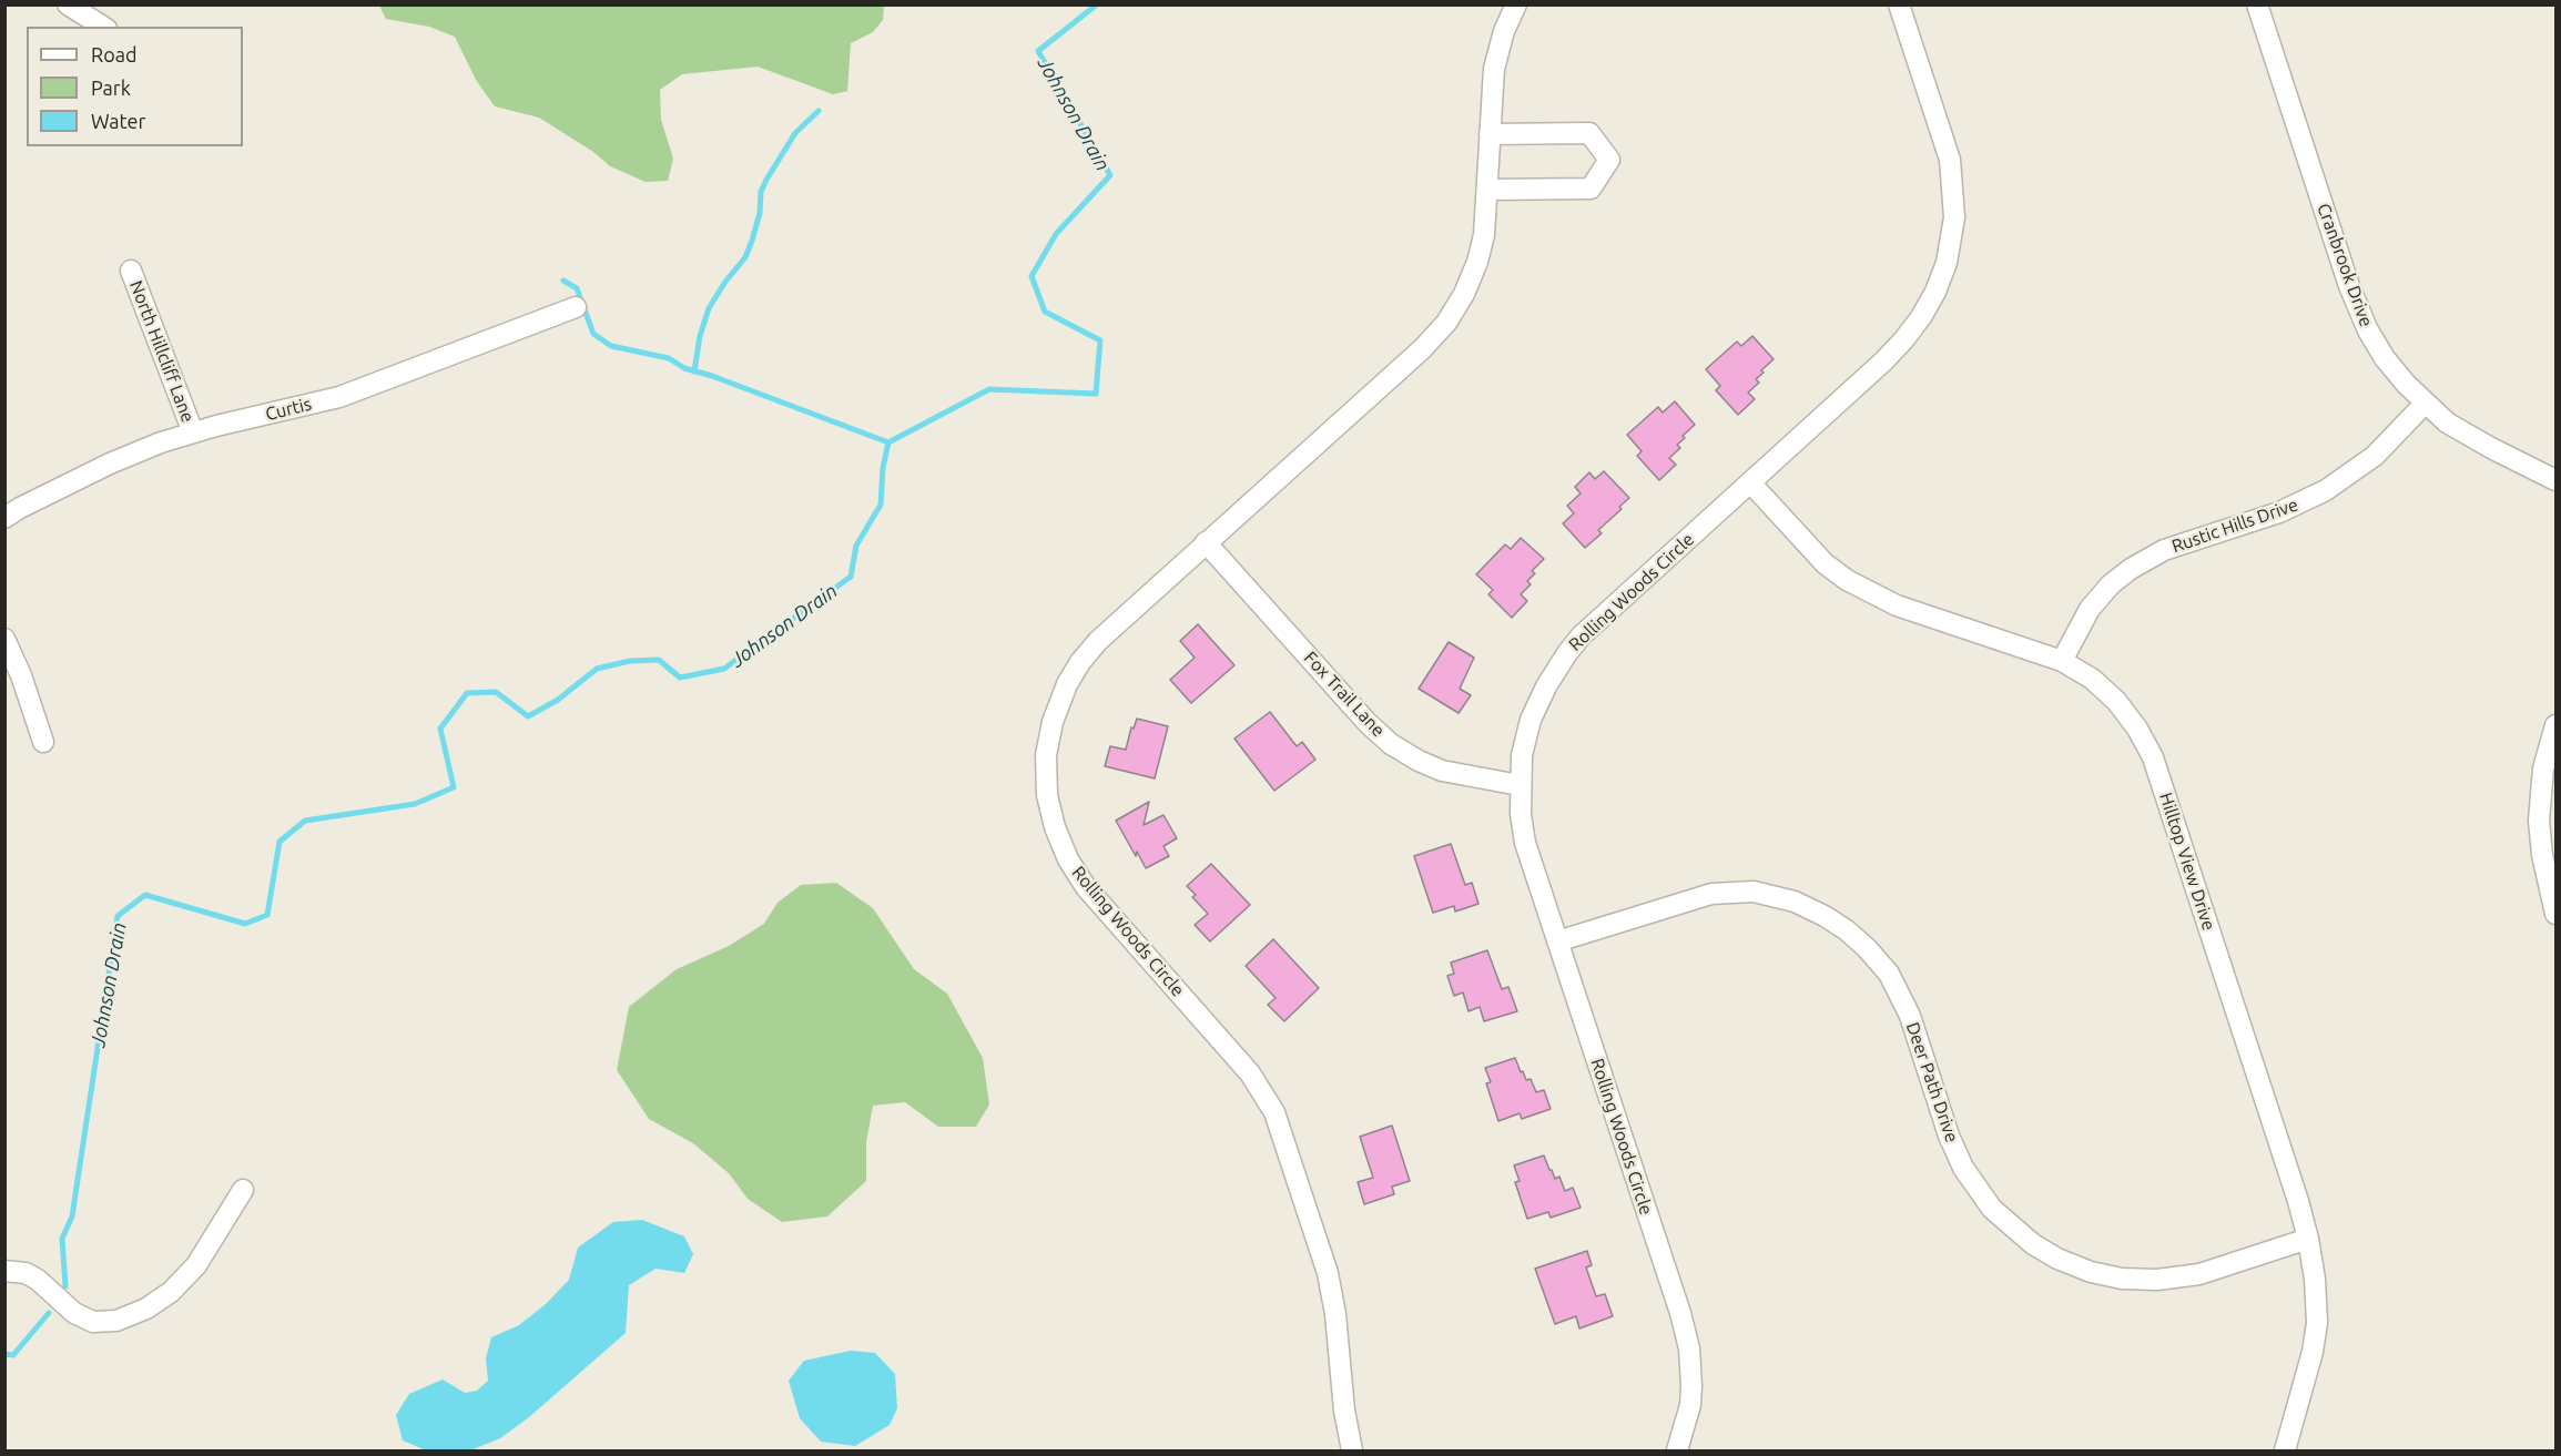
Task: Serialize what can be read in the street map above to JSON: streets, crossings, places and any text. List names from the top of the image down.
{
  "streets": {
    "street": [
      "Cranbrook Drive",
      "North Hillcliff Lane",
      "Curtis",
      "Rustic Hills Drive",
      "Rolling Woods Circle",
      "Fox Trail Lane",
      "Hilltop View Drive",
      "Deer Path Drive"
    ]
  },
  "crossings": [
    ["Cranbrook Drive", "Rustic Hills Drive"],
    ["North Hillcliff Lane", "Curtis"],
    ["Rustic Hills Drive", "Hilltop View Drive"],
    ["Rolling Woods Circle", "Fox Trail Lane"],
    ["Rolling Woods Circle", "Hilltop View Drive"],
    ["Rolling Woods Circle", "Deer Path Drive"],
    ["Hilltop View Drive", "Deer Path Drive"]
  ],
  "water": ["Johnson Drain"],
  "legend": ["Road", "Park", "Water"]
}
